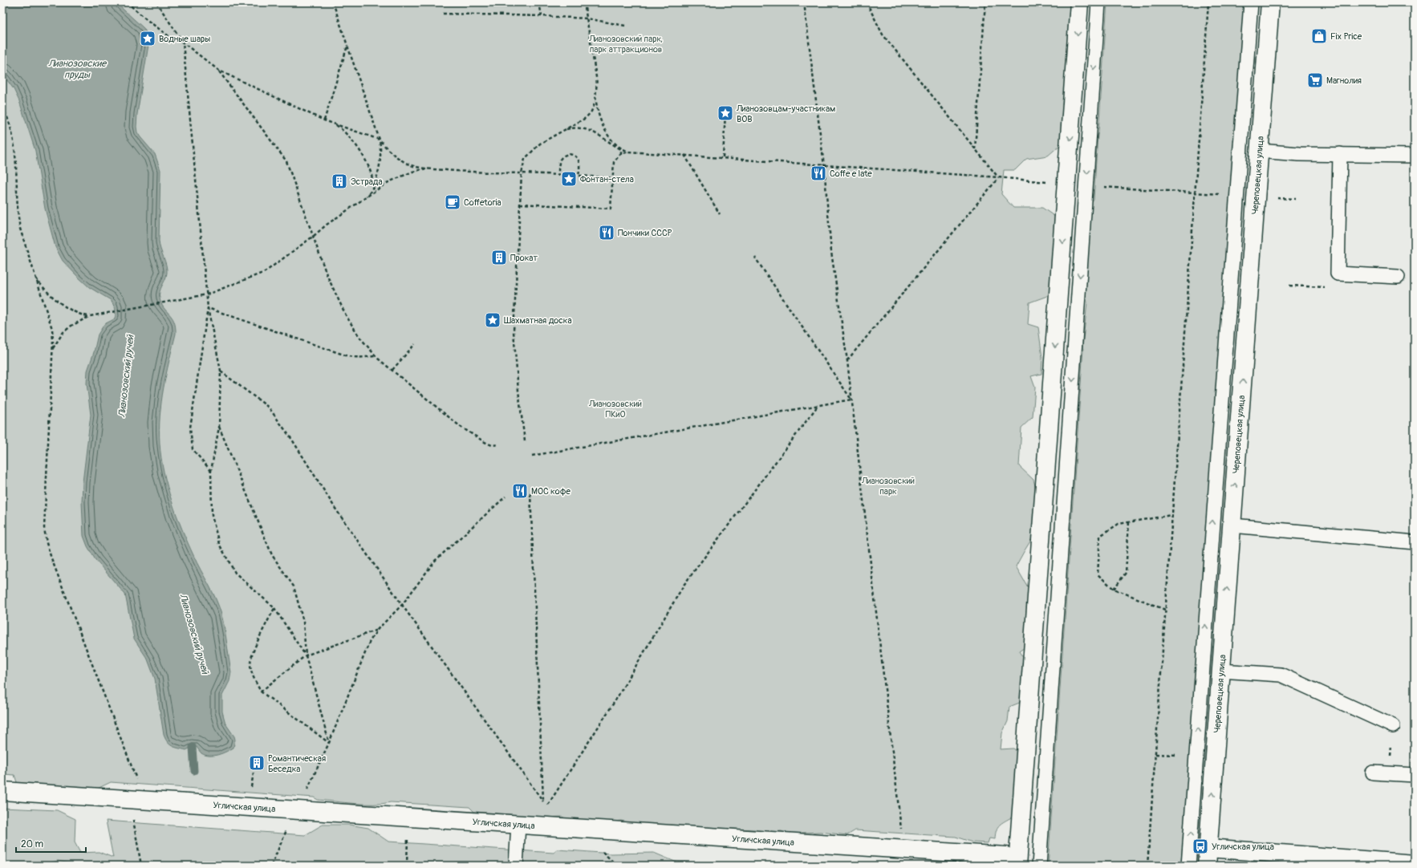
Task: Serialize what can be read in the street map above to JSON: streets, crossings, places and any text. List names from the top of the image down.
{
  "streets": {
    "main road": ["Череповецкая улица", "Угличская улица"]
  },
  "one_way": ["Череповецкая улица"],
  "water": ["Лианозовские пруды", "Лианозовский ручей"],
  "parks": ["Лианозовский парк, парк аттракционов", "Лианозовский ПКиО", "Лианозовский парк"],
  "places": {
    "shop": ["Fix Price"],
    "place": [
      "Водные шары",
      "Лианозовцам-участникам ВОВ",
      "Фонтан-стела",
      "Шахматная доска"
    ],
    "supermarket": ["Магнолия"],
    "restaurant": ["Coffe e late", "Пончики СССР", "МОС кофе"],
    "building": ["Эстрада", "Прокат", "Романтическая Беседка"],
    "cafe": ["Coffetoria"],
    "bus stop": ["Угличская улица"]
  },
  "scale_bar": "20 m"
}
